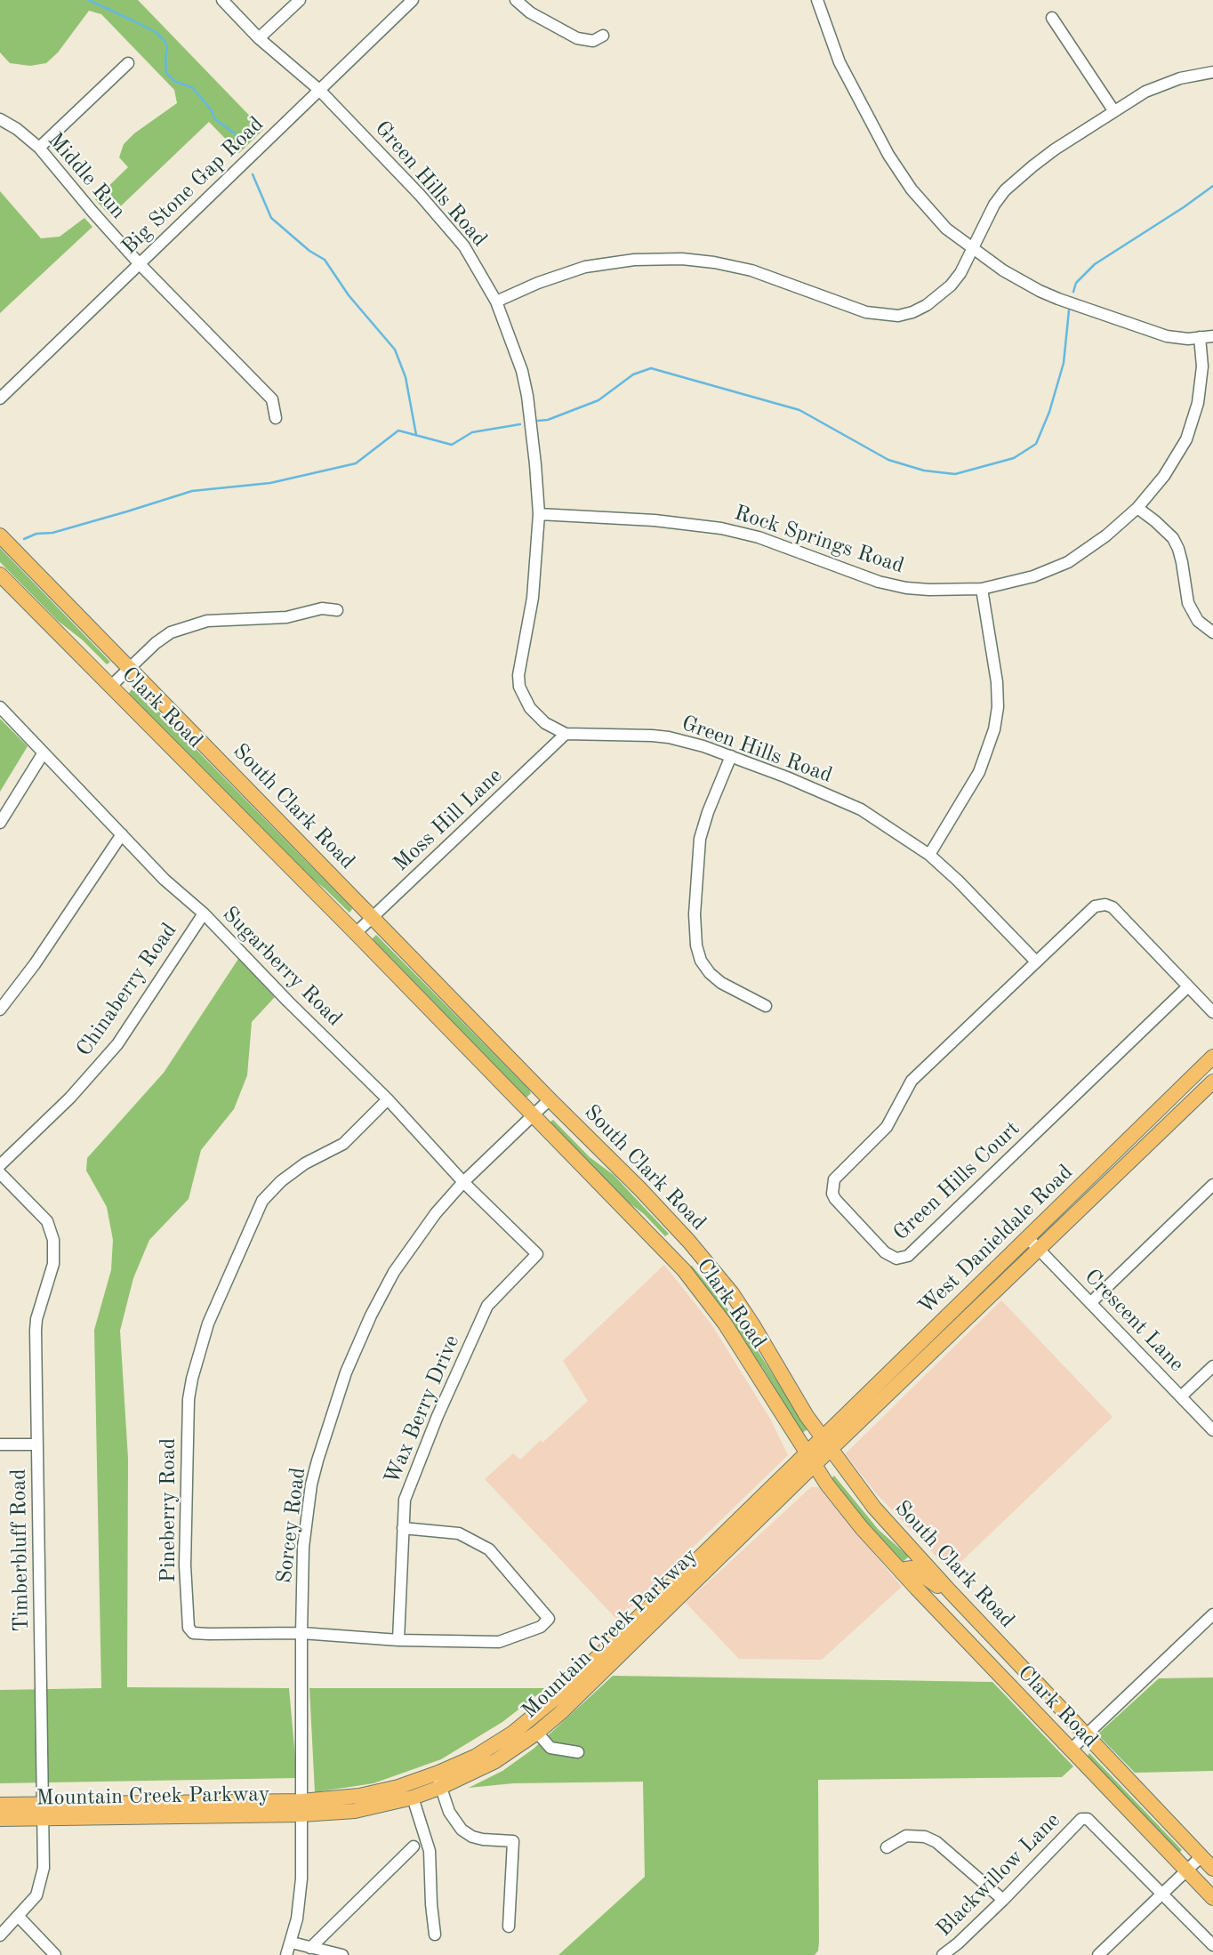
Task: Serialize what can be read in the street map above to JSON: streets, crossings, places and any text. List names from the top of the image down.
{
  "streets": {
    "main road": [
      "Clark Road",
      "South Clark Road",
      "West Danieldale Road",
      "Mountain Creek Parkway"
    ],
    "street": [
      "Middle Run",
      "Green Hills Road",
      "Big Stone Gap Road",
      "Rock Springs Road",
      "Moss Hill Lane",
      "Sugarberry Road",
      "Chinaberry Road",
      "Green Hills Court",
      "Crescent Lane",
      "Wax Berry Drive",
      "Pineberry Road",
      "Sorcey Road",
      "Timberbluff Road",
      "Blackwillow Lane"
    ]
  },
  "crossings": [
    ["Middle Run", "Big Stone Gap Road"],
    ["Green Hills Road", "Big Stone Gap Road"],
    ["Green Hills Road", "Rock Springs Road"],
    ["Green Hills Road", "Moss Hill Lane"],
    ["Green Hills Road", "Green Hills Court"],
    ["Clark Road", "Moss Hill Lane"],
    ["Clark Road", "West Danieldale Road"],
    ["Clark Road", "Sorcey Road"],
    ["Clark Road", "Mountain Creek Parkway"],
    ["South Clark Road", "Moss Hill Lane"],
    ["South Clark Road", "West Danieldale Road"],
    ["South Clark Road", "Sorcey Road"],
    ["Sugarberry Road", "Chinaberry Road"],
    ["Sugarberry Road", "Wax Berry Drive"],
    ["Sugarberry Road", "Pineberry Road"],
    ["Sugarberry Road", "Sorcey Road"],
    ["West Danieldale Road", "Crescent Lane"],
    ["West Danieldale Road", "Mountain Creek Parkway"],
    ["Wax Berry Drive", "Pineberry Road"],
    ["Pineberry Road", "Sorcey Road"],
    ["Sorcey Road", "Mountain Creek Parkway"],
    ["Timberbluff Road", "Mountain Creek Parkway"]
  ]
}
